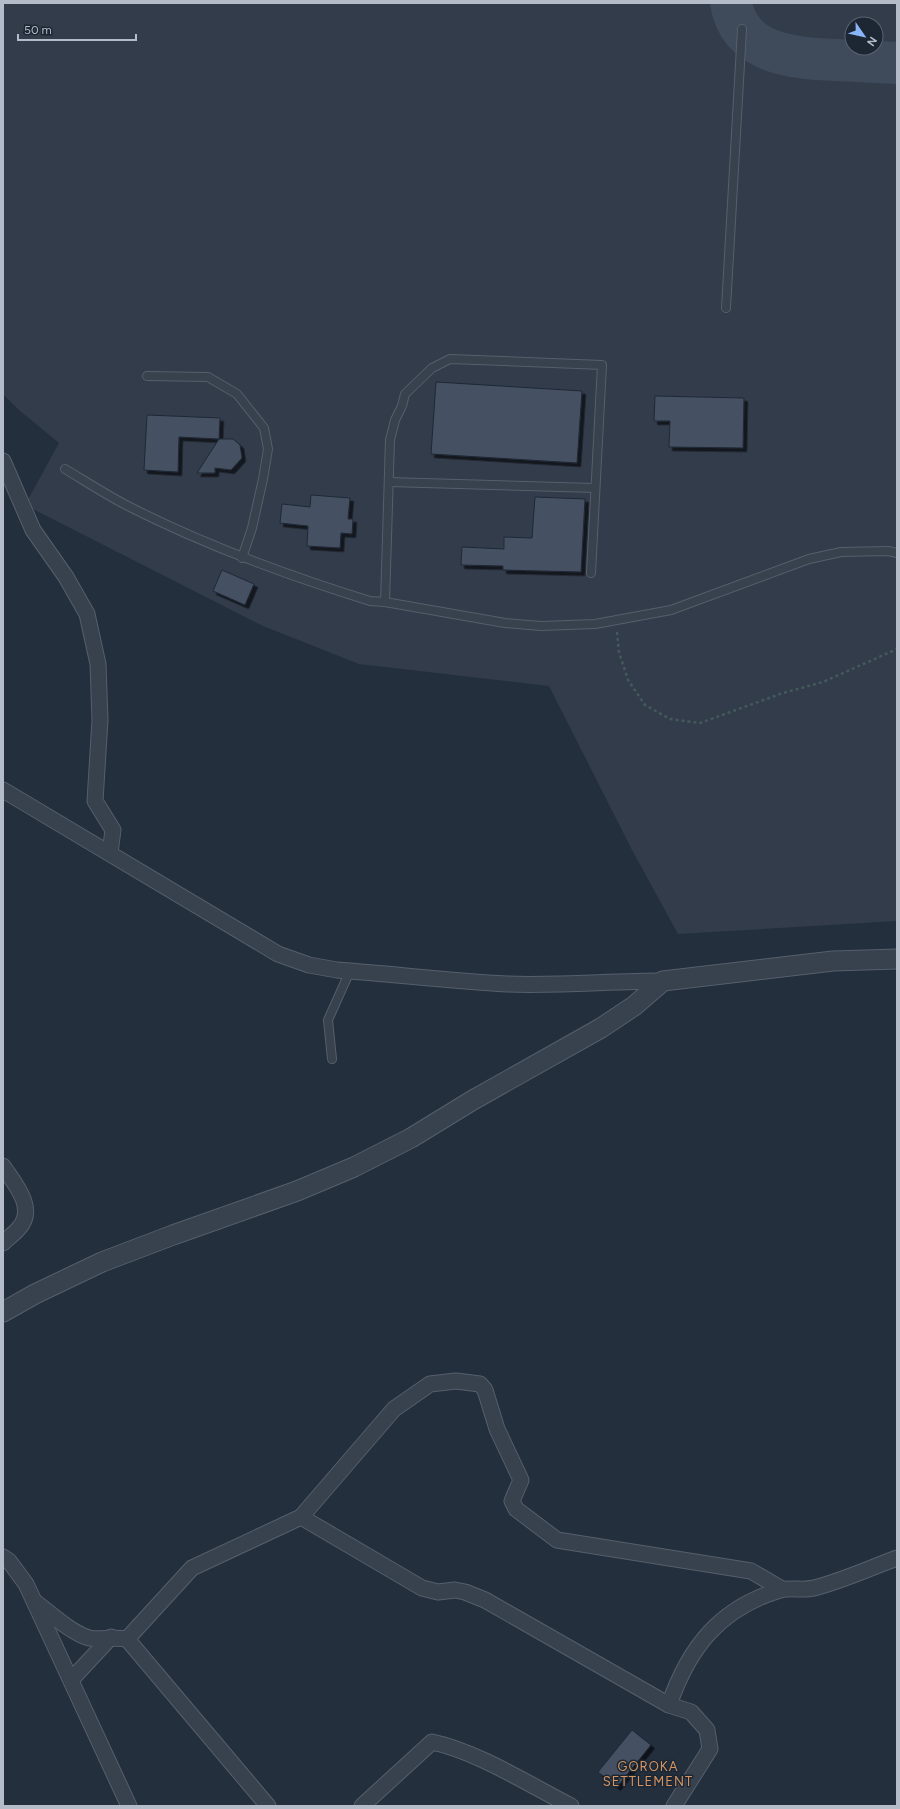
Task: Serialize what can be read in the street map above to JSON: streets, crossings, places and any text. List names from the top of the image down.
{
  "districts": ["GOROKA SETTLEMENT"],
  "scale_bar": "50 m",
  "north": "bottom right"
}
